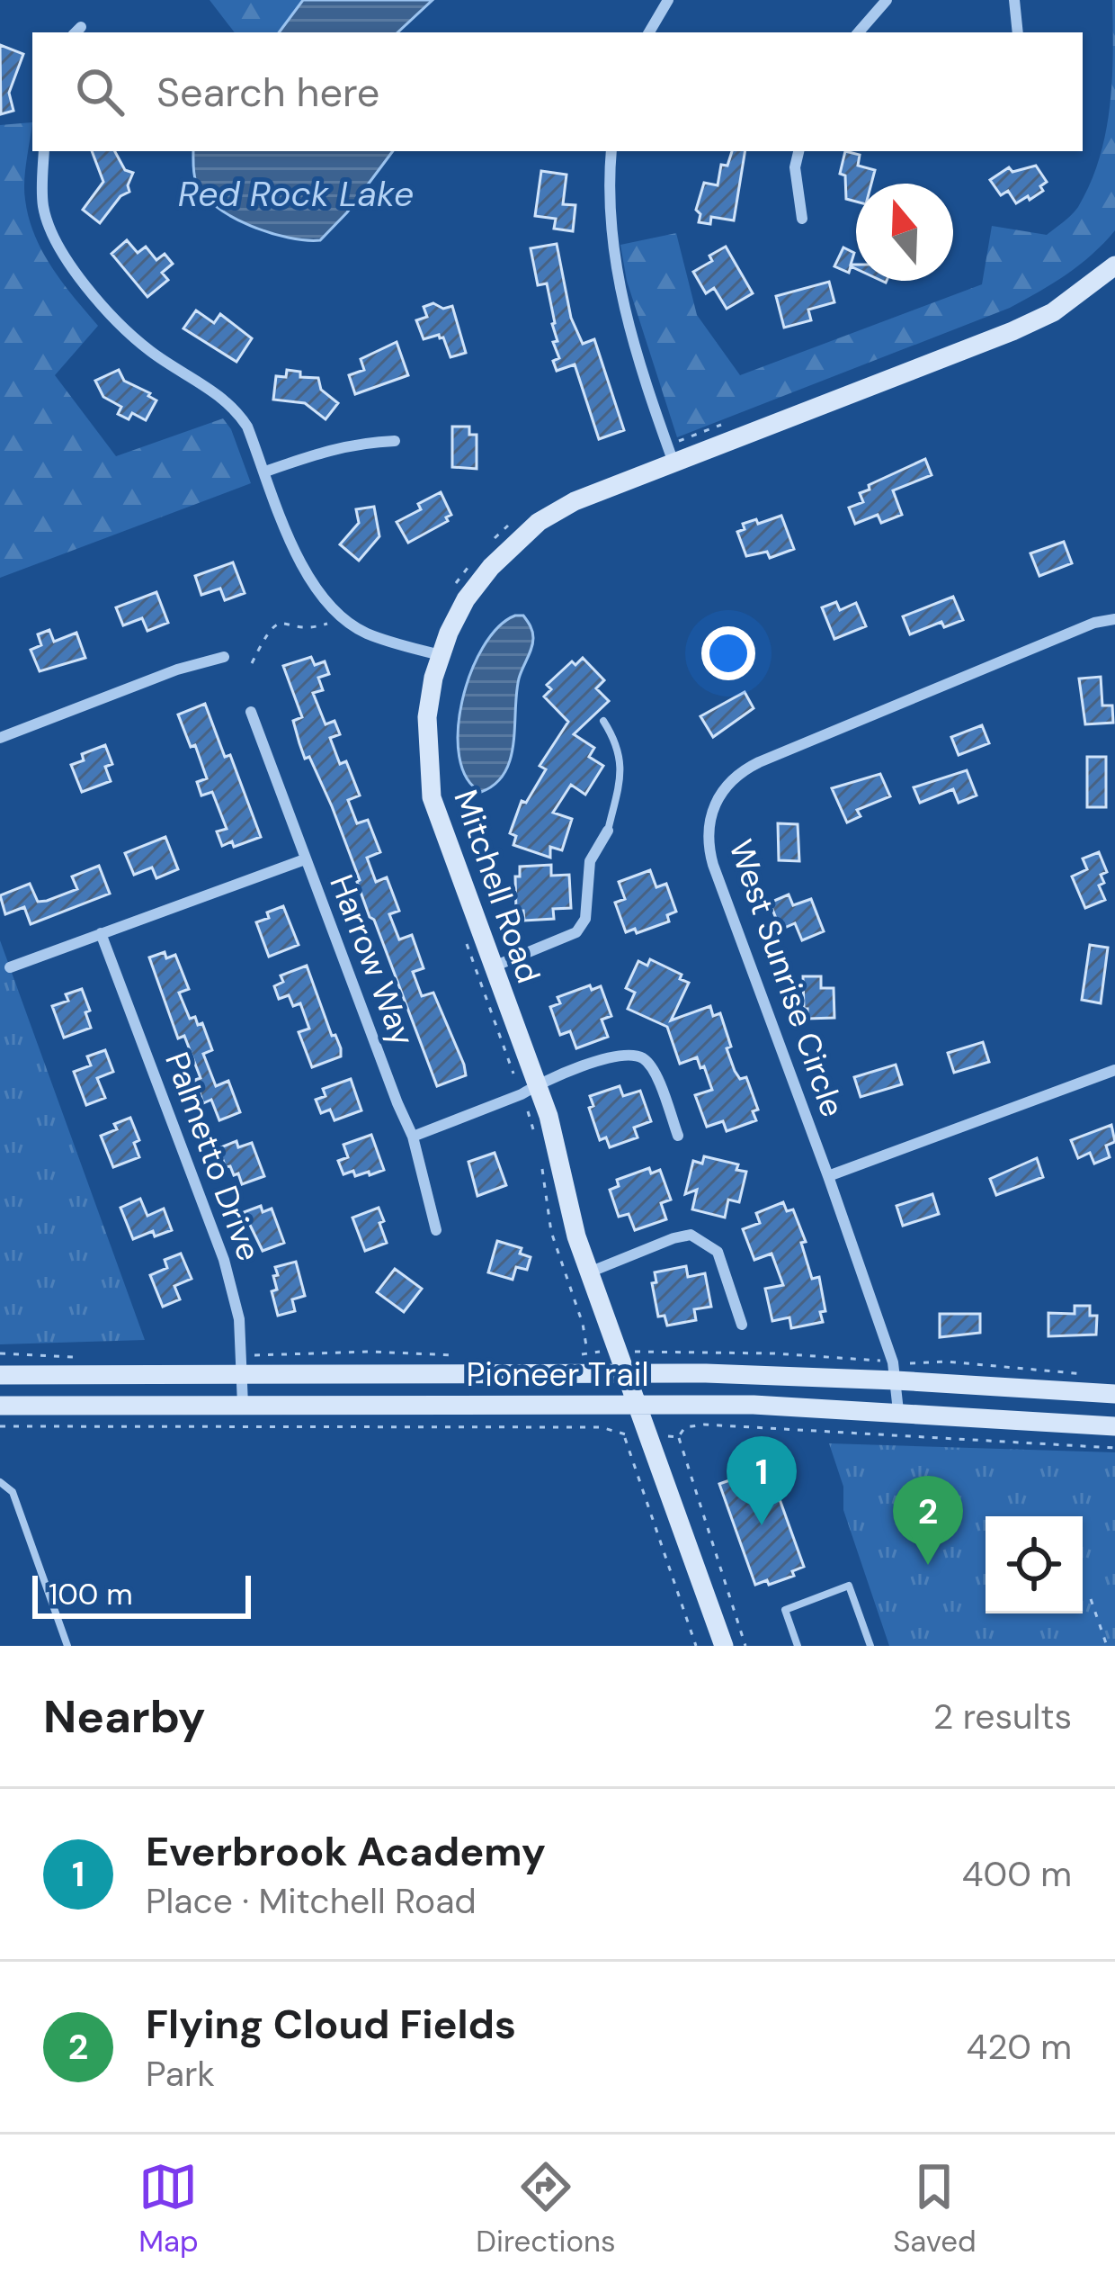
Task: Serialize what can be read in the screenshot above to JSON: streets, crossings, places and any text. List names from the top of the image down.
{
  "streets": {
    "main road": ["Mitchell Road", "Pioneer Trail"],
    "street": ["Harrow Way", "West Sunrise Circle", "Palmetto Drive"]
  },
  "crossings": [
    ["Mitchell Road", "Pioneer Trail"],
    ["West Sunrise Circle", "Pioneer Trail"],
    ["Palmetto Drive", "Pioneer Trail"]
  ],
  "water": ["Red Rock Lake"],
  "scale_bar": "100 m",
  "north": "top",
  "page": {
    "search": "Search here",
    "pins": ["1", "2"],
    "scale": "100 m",
    "heading": ["Nearby", "2 results"],
    "list": [
      {
        "mark": "1",
        "name": "Everbrook Academy",
        "note": "Place · Mitchell Road",
        "value": "400 m"
      },
      {
        "mark": "2",
        "name": "Flying Cloud Fields",
        "note": "Park",
        "value": "420 m"
      }
    ],
    "nav": ["Map", "Directions", "Saved"]
  }
}
